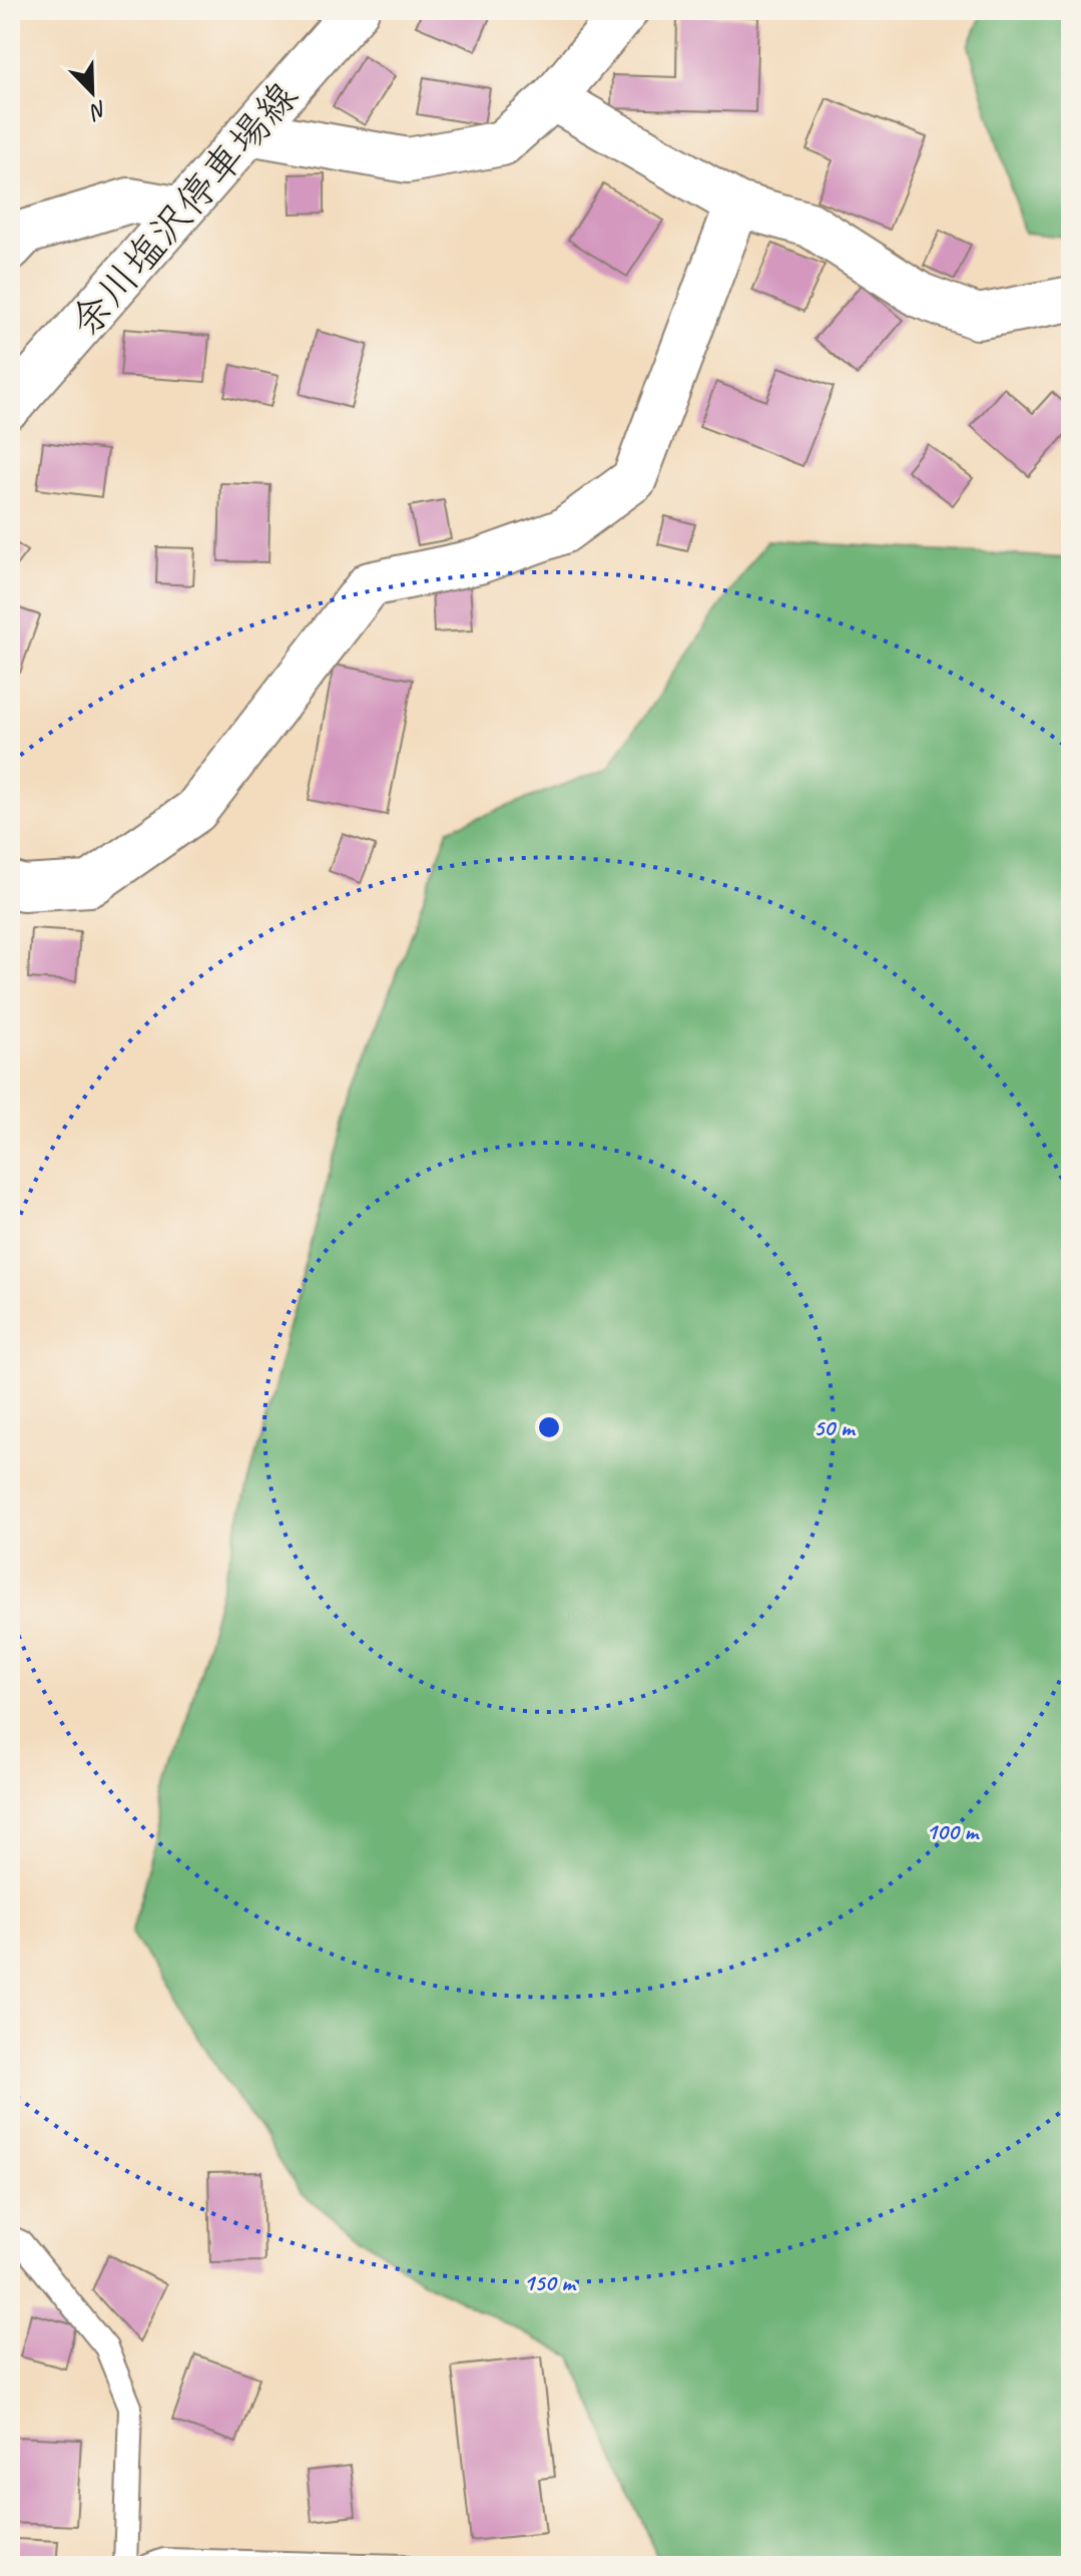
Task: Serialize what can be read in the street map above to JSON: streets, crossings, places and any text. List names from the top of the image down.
{
  "streets": {
    "street": ["余川塩沢停車場線"]
  },
  "north": "bottom right",
  "rings": ["50 m", "100 m", "150 m"]
}
